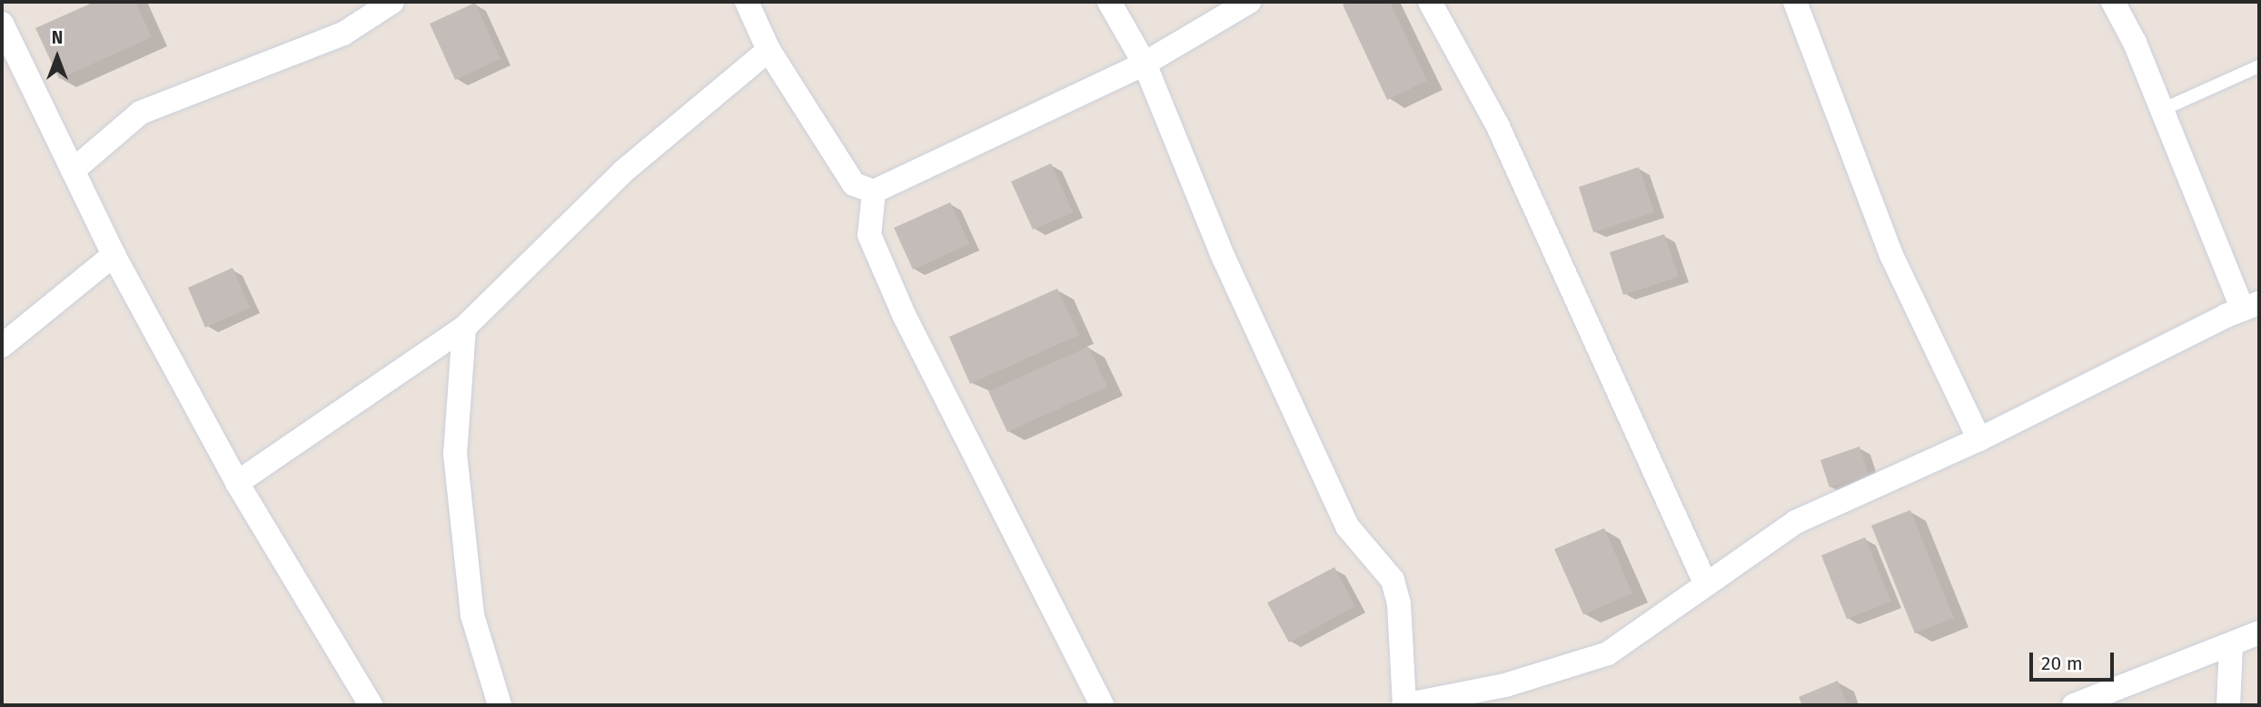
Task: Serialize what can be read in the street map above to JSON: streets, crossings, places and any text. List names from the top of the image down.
{
  "scale_bar": "20 m",
  "north": "top"
}
